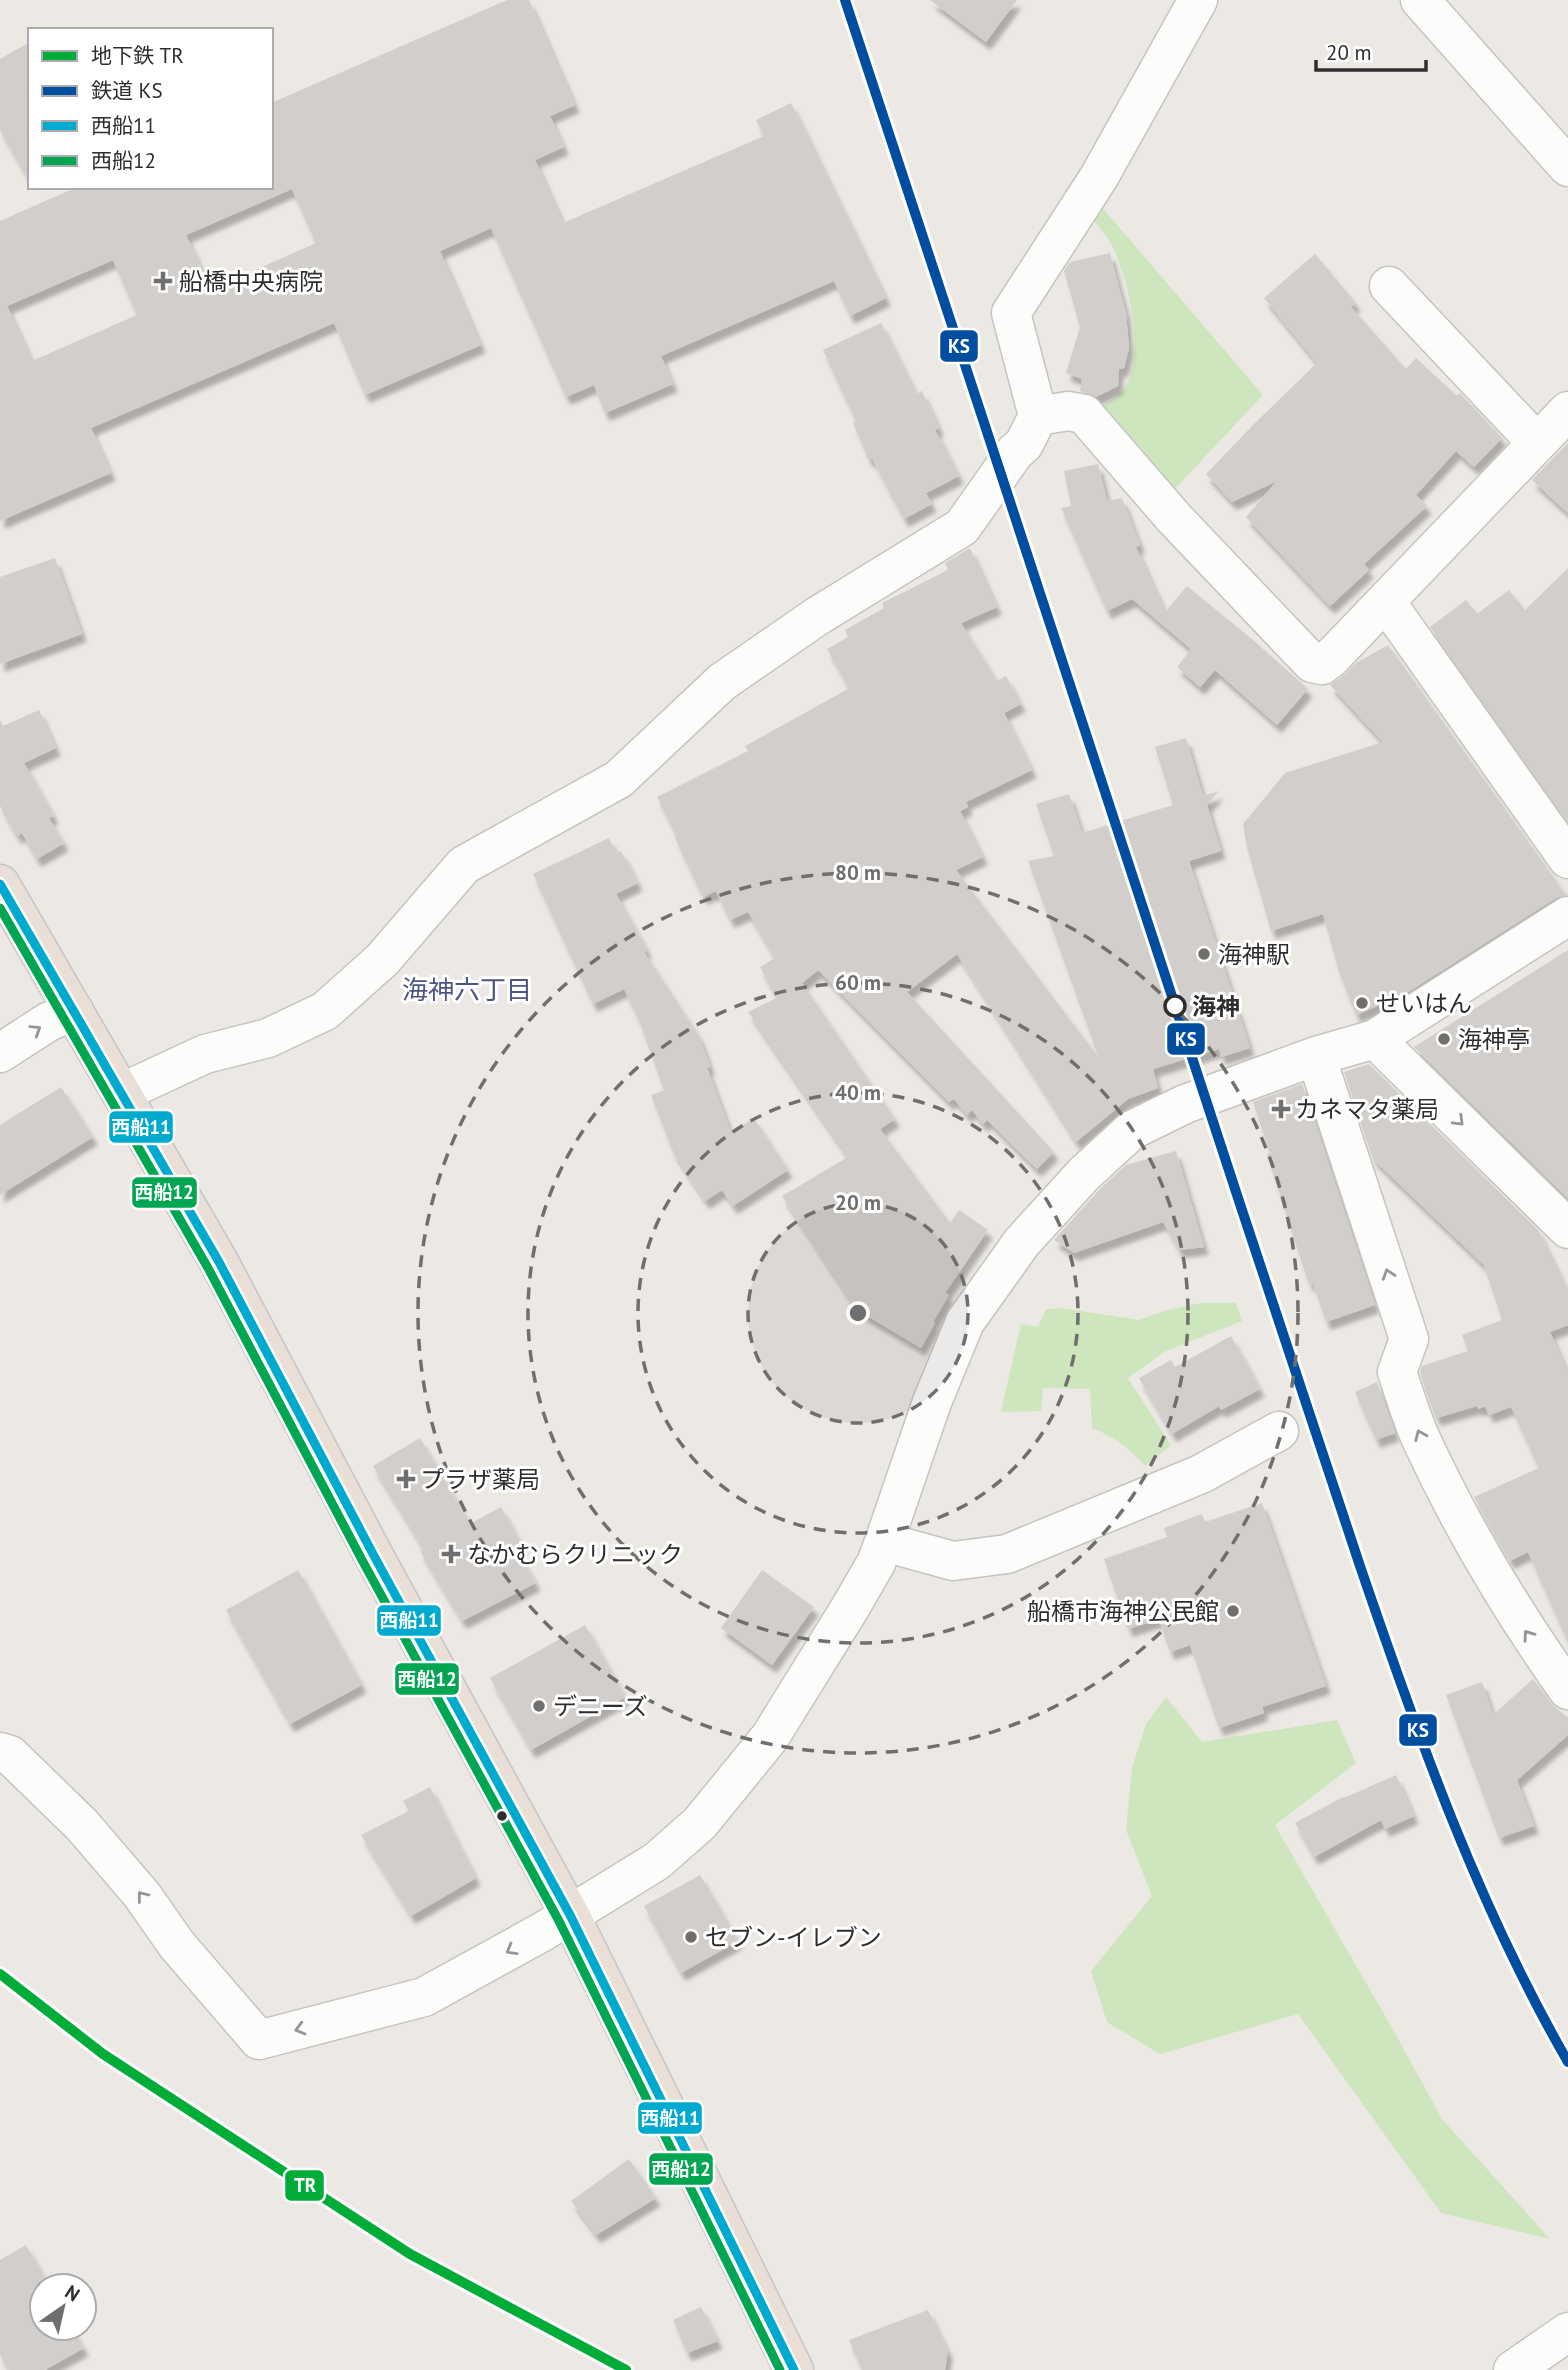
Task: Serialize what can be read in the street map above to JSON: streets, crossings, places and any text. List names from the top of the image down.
{
  "districts": ["海神六丁目"],
  "places": {
    "health": [
      "船橋中央病院",
      "カネマタ薬局",
      "プラザ薬局",
      "なかむらクリニック"
    ],
    "other": [
      "海神駅",
      "せいはん",
      "海神",
      "海神亭",
      "船橋市海神公民館",
      "デニーズ",
      "セブン-イレブン"
    ]
  },
  "lines": [
    "rail line KS",
    "transit line 西船11",
    "transit line 西船12",
    "metro line TR"
  ],
  "legend": [
    "地下鉄 TR",
    "鉄道 KS",
    "西船11",
    "西船12"
  ],
  "scale_bar": "20 m",
  "north": "top right",
  "rings": [
    "80 m",
    "60 m",
    "40 m",
    "20 m"
  ]
}
